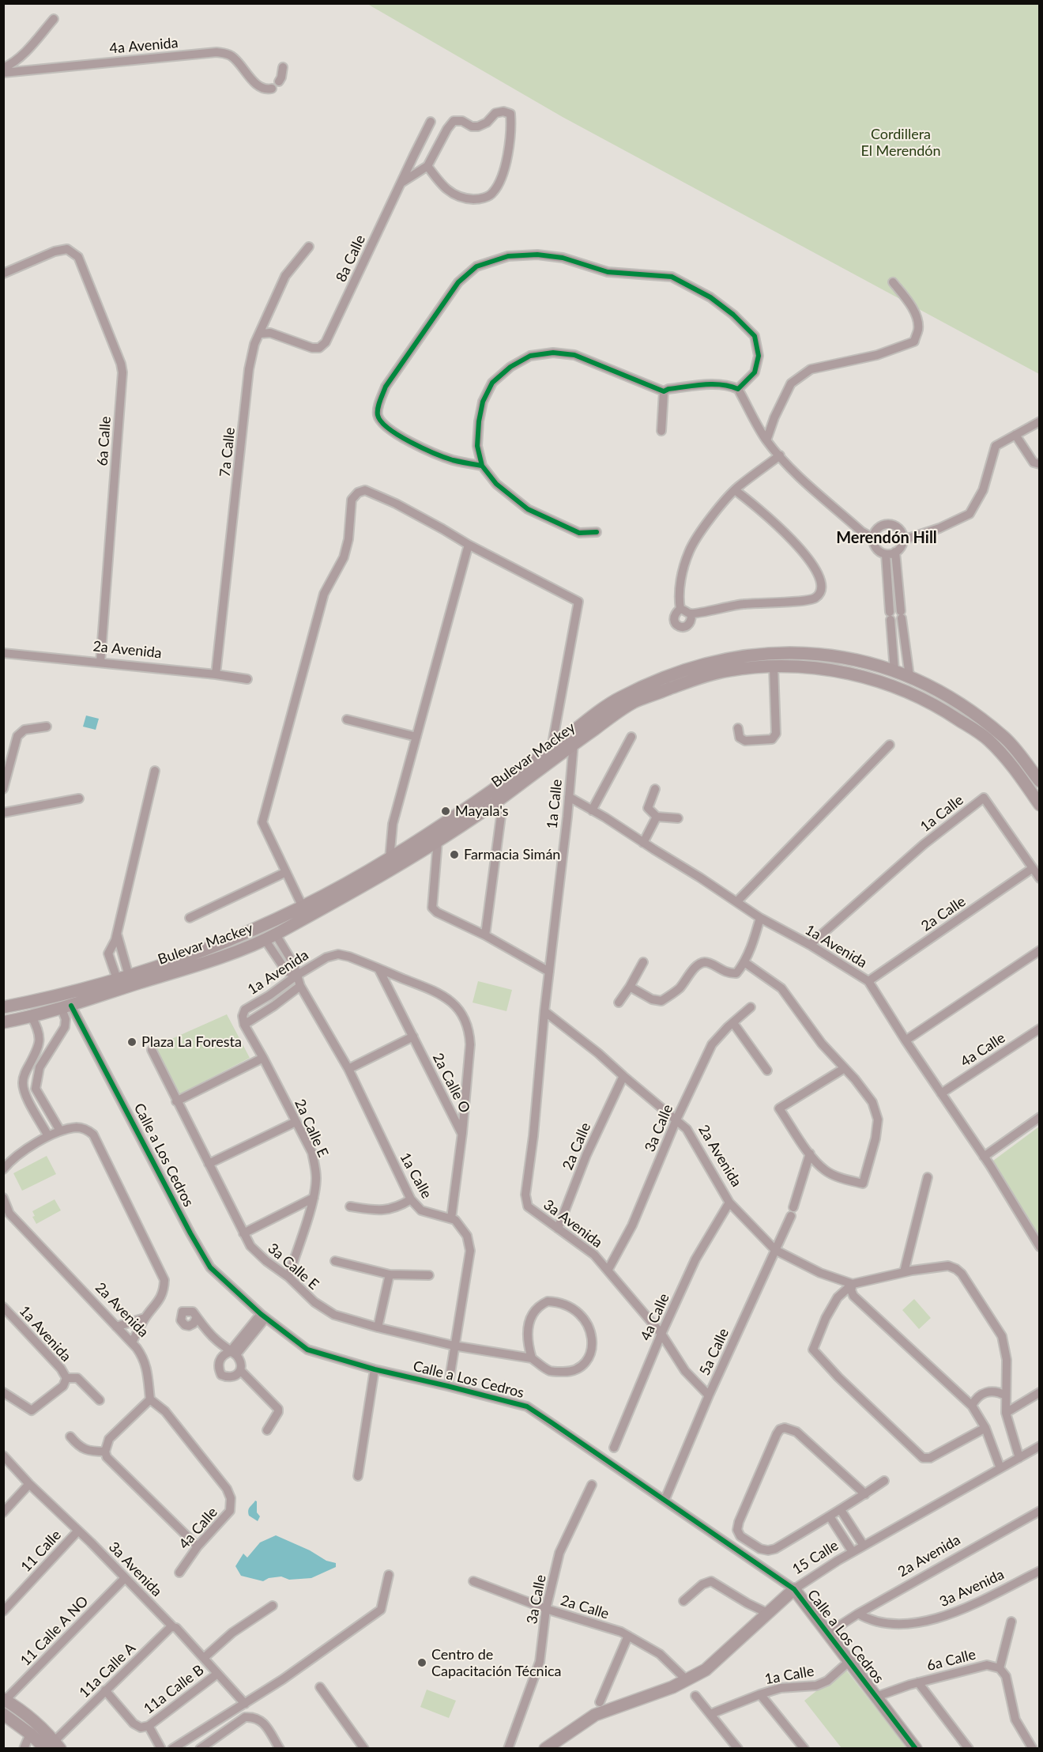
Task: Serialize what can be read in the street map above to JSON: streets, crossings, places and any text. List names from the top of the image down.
{
  "streets": {
    "main road": ["Bulevar Mackey", "Calle a Los Cedros", "15 Calle"],
    "street": [
      "4a Avenida",
      "8a Calle",
      "6a Calle",
      "7a Calle",
      "2a Avenida",
      "1a Calle",
      "2a Calle",
      "1a Avenida",
      "4a Calle",
      "2a Calle O",
      "2a Calle E",
      "3a Calle",
      "3a Avenida",
      "3a Calle E",
      "5a Calle",
      "11 Calle",
      "11 Calle A NO",
      "11a Calle A",
      "11a Calle B"
    ]
  },
  "crossings": [
    ["8a Calle", "7a Calle"],
    ["6a Calle", "2a Avenida"],
    ["6a Calle", "Calle a Los Cedros"],
    ["7a Calle", "2a Avenida"],
    ["2a Avenida", "1a Calle"],
    ["2a Avenida", "2a Calle"],
    ["2a Avenida", "4a Calle"],
    ["2a Avenida", "3a Calle"],
    ["2a Avenida", "Calle a Los Cedros"],
    ["2a Avenida", "3a Avenida"],
    ["2a Avenida", "5a Calle"],
    ["Bulevar Mackey", "1a Calle"],
    ["Bulevar Mackey", "Calle a Los Cedros"],
    ["1a Calle", "2a Calle"],
    ["1a Calle", "1a Avenida"],
    ["1a Calle", "2a Calle O"],
    ["1a Calle", "Calle a Los Cedros"],
    ["1a Calle", "3a Avenida"],
    ["2a Calle", "1a Avenida"],
    ["2a Calle", "3a Calle"],
    ["2a Calle", "3a Avenida"],
    ["2a Calle", "15 Calle"],
    ["1a Avenida", "4a Calle"],
    ["1a Avenida", "2a Calle O"],
    ["1a Avenida", "2a Calle E"],
    ["4a Calle", "3a Avenida"],
    ["2a Calle E", "3a Calle E"],
    ["3a Calle", "3a Avenida"],
    ["Calle a Los Cedros", "5a Calle"],
    ["Calle a Los Cedros", "15 Calle"],
    ["3a Avenida", "5a Calle"],
    ["3a Avenida", "11 Calle"],
    ["3a Avenida", "11 Calle A NO"],
    ["3a Avenida", "11a Calle A"],
    ["3a Avenida", "11a Calle B"],
    ["11a Calle A", "11a Calle B"]
  ],
  "districts": ["Merendón Hill"],
  "parks": ["Cordillera El Merendón"],
  "places": [
    "Mayala's",
    "Farmacia Simán",
    "Plaza La Foresta",
    "Centro de Capacitación Técnica"
  ]
}
